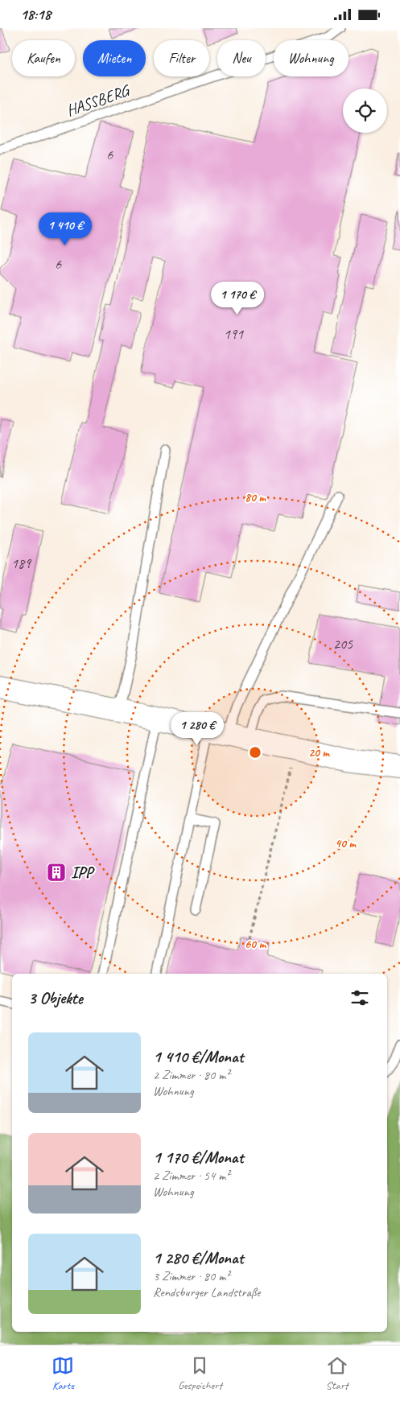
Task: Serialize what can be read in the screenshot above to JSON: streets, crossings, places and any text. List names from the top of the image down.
{
  "streets": {
    "lane": ["HASSBERG"]
  },
  "places": {
    "building": ["IPP"]
  },
  "house_numbers": [
    "6",
    "6",
    "191",
    "189",
    "205"
  ],
  "page": {
    "status": "18:18",
    "chip": [
      "Kaufen",
      "Mieten",
      "Filter",
      "Neu",
      "Wohnung"
    ],
    "price": ["1 410 €", "1 170 €", "1 280 €"],
    "heading": "3 Objekte",
    "list": [
      {
        "name": "1 410 €/Monat",
        "note": "2 Zimmer · 80 m² · Wohnung"
      },
      {
        "name": "1 170 €/Monat",
        "note": "2 Zimmer · 54 m² · Wohnung"
      },
      {
        "name": "1 280 €/Monat",
        "note": "3 Zimmer · 80 m² · Rendsburger Landstraße"
      }
    ],
    "tabs": ["Karte", "Gespeichert", "Start"]
  },
  "rings": [
    "80 m",
    "20 m",
    "40 m",
    "60 m"
  ]
}
